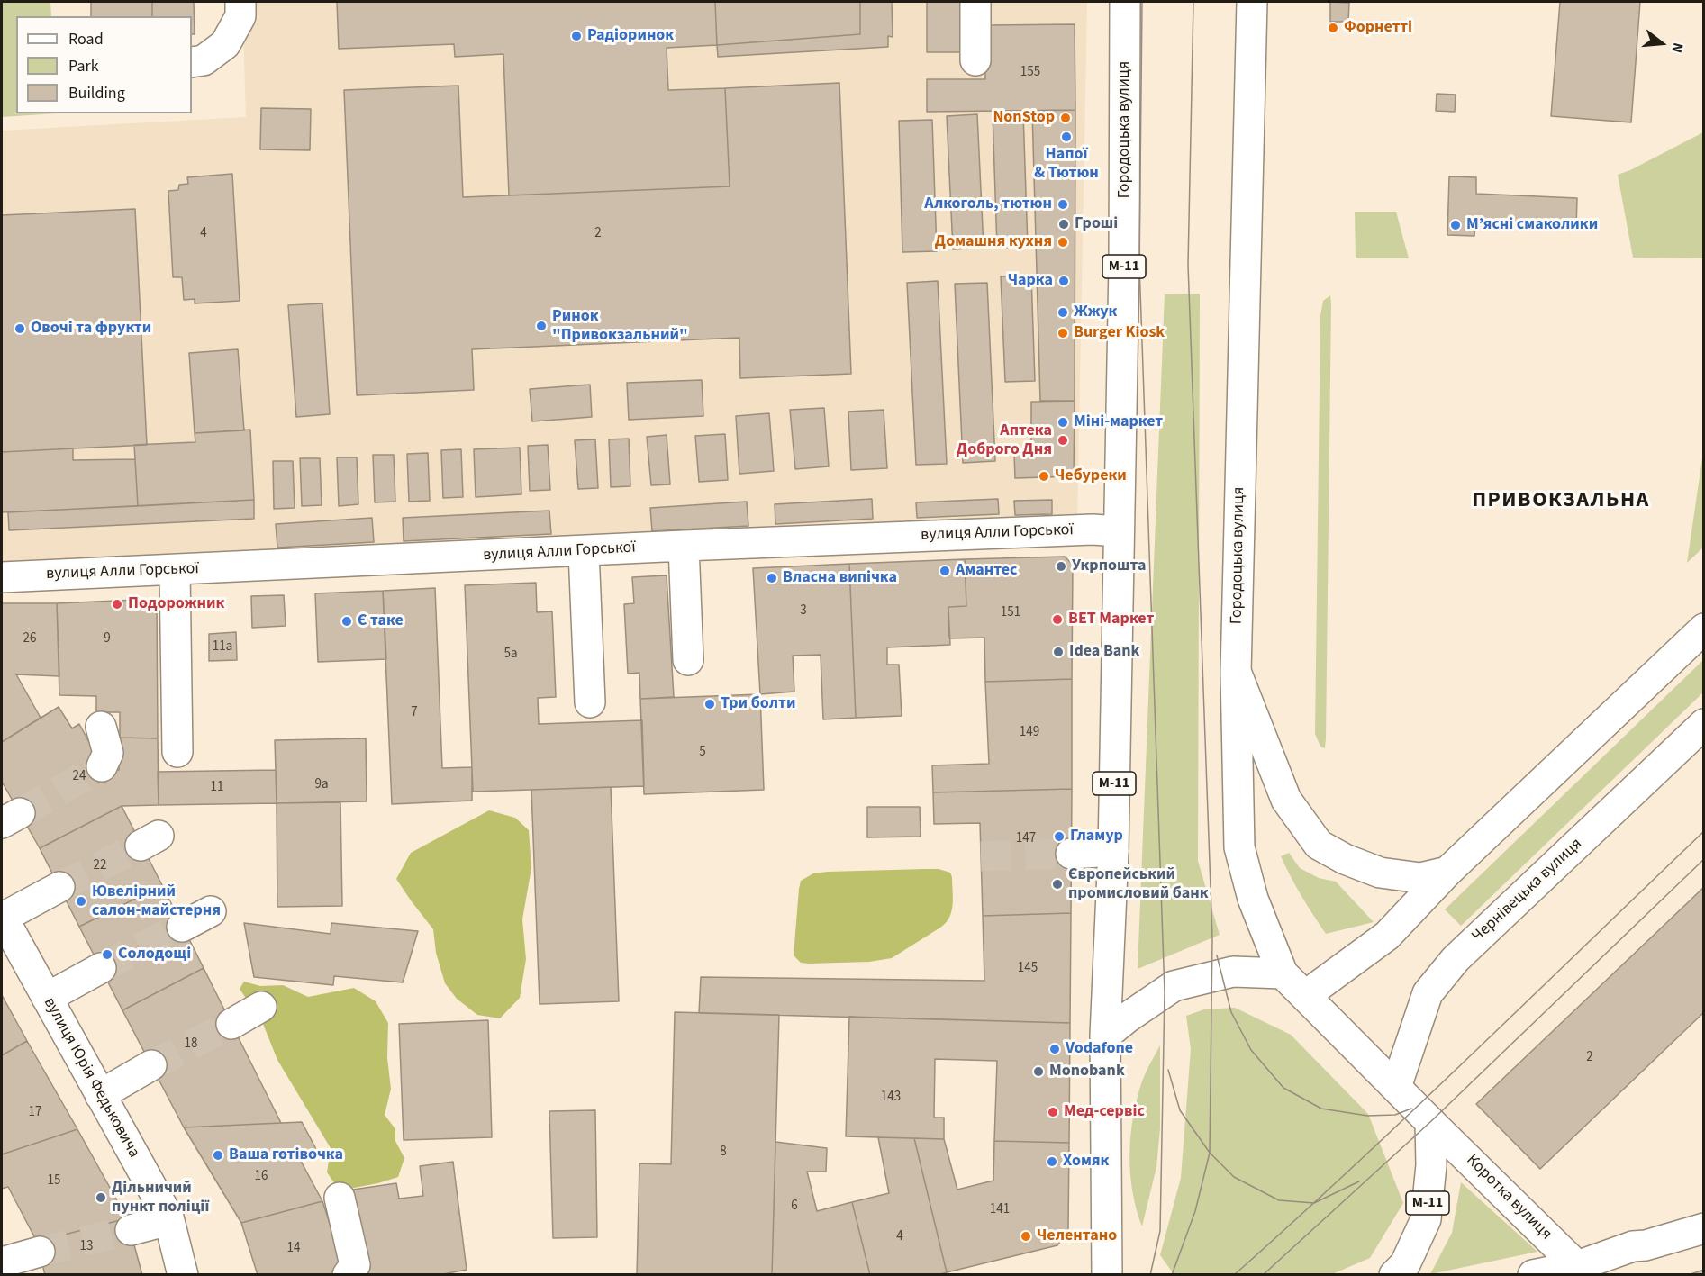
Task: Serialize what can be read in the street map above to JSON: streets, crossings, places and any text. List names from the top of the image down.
{
  "streets": {
    "street": [
      "Городоцька вулиця",
      "М-11",
      "вулиця Алли Горської",
      "Чернівецька вулиця",
      "вулиця Юрія Федьковича",
      "Коротка вулиця"
    ]
  },
  "crossings": [
    ["Городоцька вулиця", "М-11"],
    ["Городоцька вулиця", "вулиця Алли Горської"],
    ["Городоцька вулиця", "Коротка вулиця"],
    ["М-11", "Коротка вулиця"],
    ["Чернівецька вулиця", "Коротка вулиця"]
  ],
  "districts": ["ПРИВОКЗАЛЬНА"],
  "places": [
    "Форнетті",
    "Радіоринок",
    "NonStop",
    "Напої & Тютюн",
    "Алкоголь, тютюн",
    "Гроші",
    "М’ясні смаколики",
    "Домашня кухня",
    "Чарка",
    "Жжук",
    "Ринок \"Привокзальний\"",
    "Овочі та фрукти",
    "Burger Kiosk",
    "Міні-маркет",
    "Аптека Доброго Дня",
    "Чебуреки",
    "Укрпошта",
    "Амантес",
    "Власна випічка",
    "Подорожник",
    "ВЕТ Маркет",
    "Є таке",
    "Idea Bank",
    "Три болти",
    "Гламур",
    "Європейський промисловий банк",
    "Ювелірний салон-майстерня",
    "Солодощі",
    "Vodafone",
    "Monobank",
    "Мед-сервіс",
    "Ваша готівочка",
    "Хомяк",
    "Дільничий пункт поліції",
    "Челентано"
  ],
  "house_numbers": [
    "155",
    "4",
    "2",
    "3",
    "151",
    "26",
    "9",
    "11а",
    "5а",
    "7",
    "149",
    "5",
    "24",
    "9а",
    "11",
    "147",
    "22",
    "145",
    "18",
    "2",
    "143",
    "17",
    "8",
    "16",
    "15",
    "6",
    "141",
    "4",
    "13",
    "14"
  ],
  "legend": ["Road", "Park", "Building"],
  "north": "right"
}
